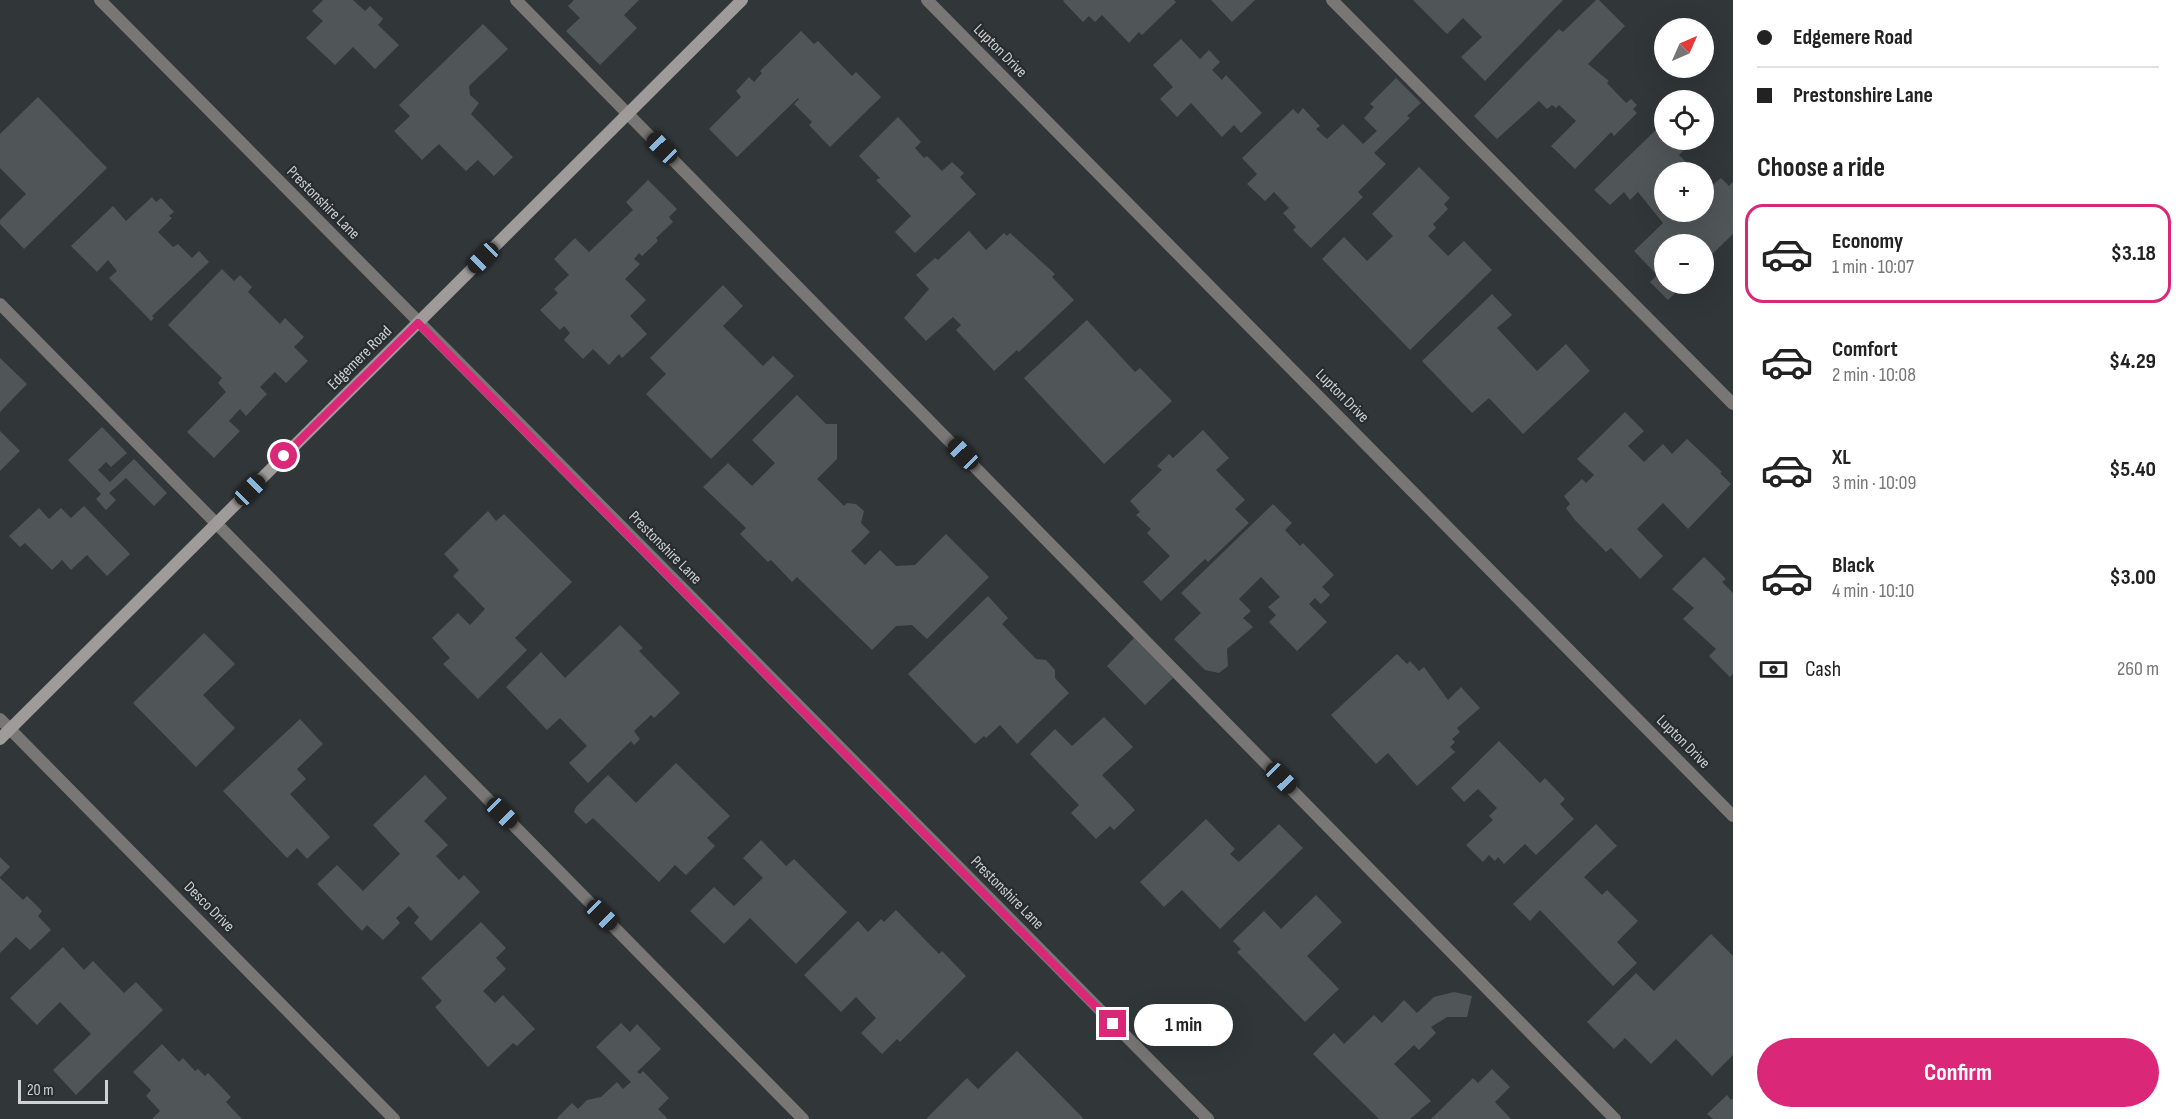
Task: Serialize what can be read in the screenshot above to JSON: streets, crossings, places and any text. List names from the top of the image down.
{
  "streets": {
    "street": [
      "Lupton Drive",
      "Prestonshire Lane",
      "Edgemere Road",
      "Desco Drive"
    ]
  },
  "crossings": [
    ["Prestonshire Lane", "Edgemere Road"],
    ["Edgemere Road", "Desco Drive"]
  ],
  "scale_bar": "20 m",
  "north": "top right",
  "page": {
    "banner": ["Edgemere Road", "Prestonshire Lane"],
    "map_buttons": ["+", "−"],
    "heading": "Choose a ride",
    "list": [
      {
        "name": "Economy",
        "note": "1 min · 10:07",
        "value": "$3.18"
      },
      {
        "name": "Comfort",
        "note": "2 min · 10:08",
        "value": "$4.29"
      },
      {
        "name": "XL",
        "note": "3 min · 10:09",
        "value": "$5.40"
      },
      {
        "name": "Black",
        "note": "4 min · 10:10",
        "value": "$3.00"
      }
    ],
    "pay": ["Cash", "260 m"],
    "bubble": "1 min",
    "buttons": "Confirm",
    "scale": "20 m"
  }
}
